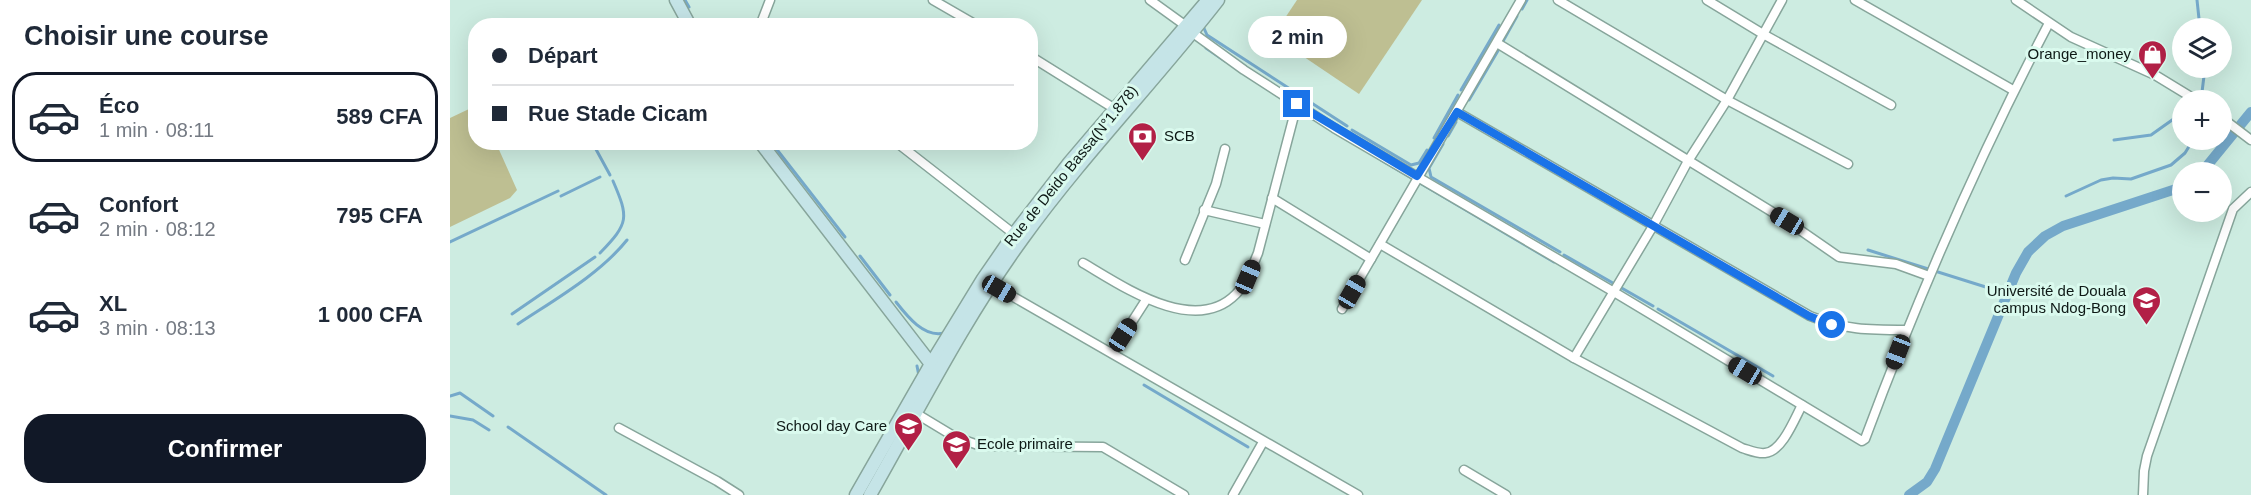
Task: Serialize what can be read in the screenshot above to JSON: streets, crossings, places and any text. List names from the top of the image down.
{
  "streets": {
    "main road": ["Rue de Deido Bassa(N°1.878)"]
  },
  "places": {
    "shop": ["Orange_money"],
    "bank": ["SCB"],
    "school or university": ["Université de Douala campus Ndog-Bong", "School day Care", "Ecole primaire"]
  },
  "page": {
    "heading": "Choisir une course",
    "bubble": "2 min",
    "map_buttons": ["+", "−"],
    "banner": ["Départ", "Rue Stade Cicam"],
    "list": [
      {
        "name": "Éco",
        "note": "1 min · 08:11",
        "value": "589 CFA"
      },
      {
        "name": "Confort",
        "note": "2 min · 08:12",
        "value": "795 CFA"
      },
      {
        "name": "XL",
        "note": "3 min · 08:13",
        "value": "1 000 CFA"
      }
    ],
    "buttons": "Confirmer"
  }
}
